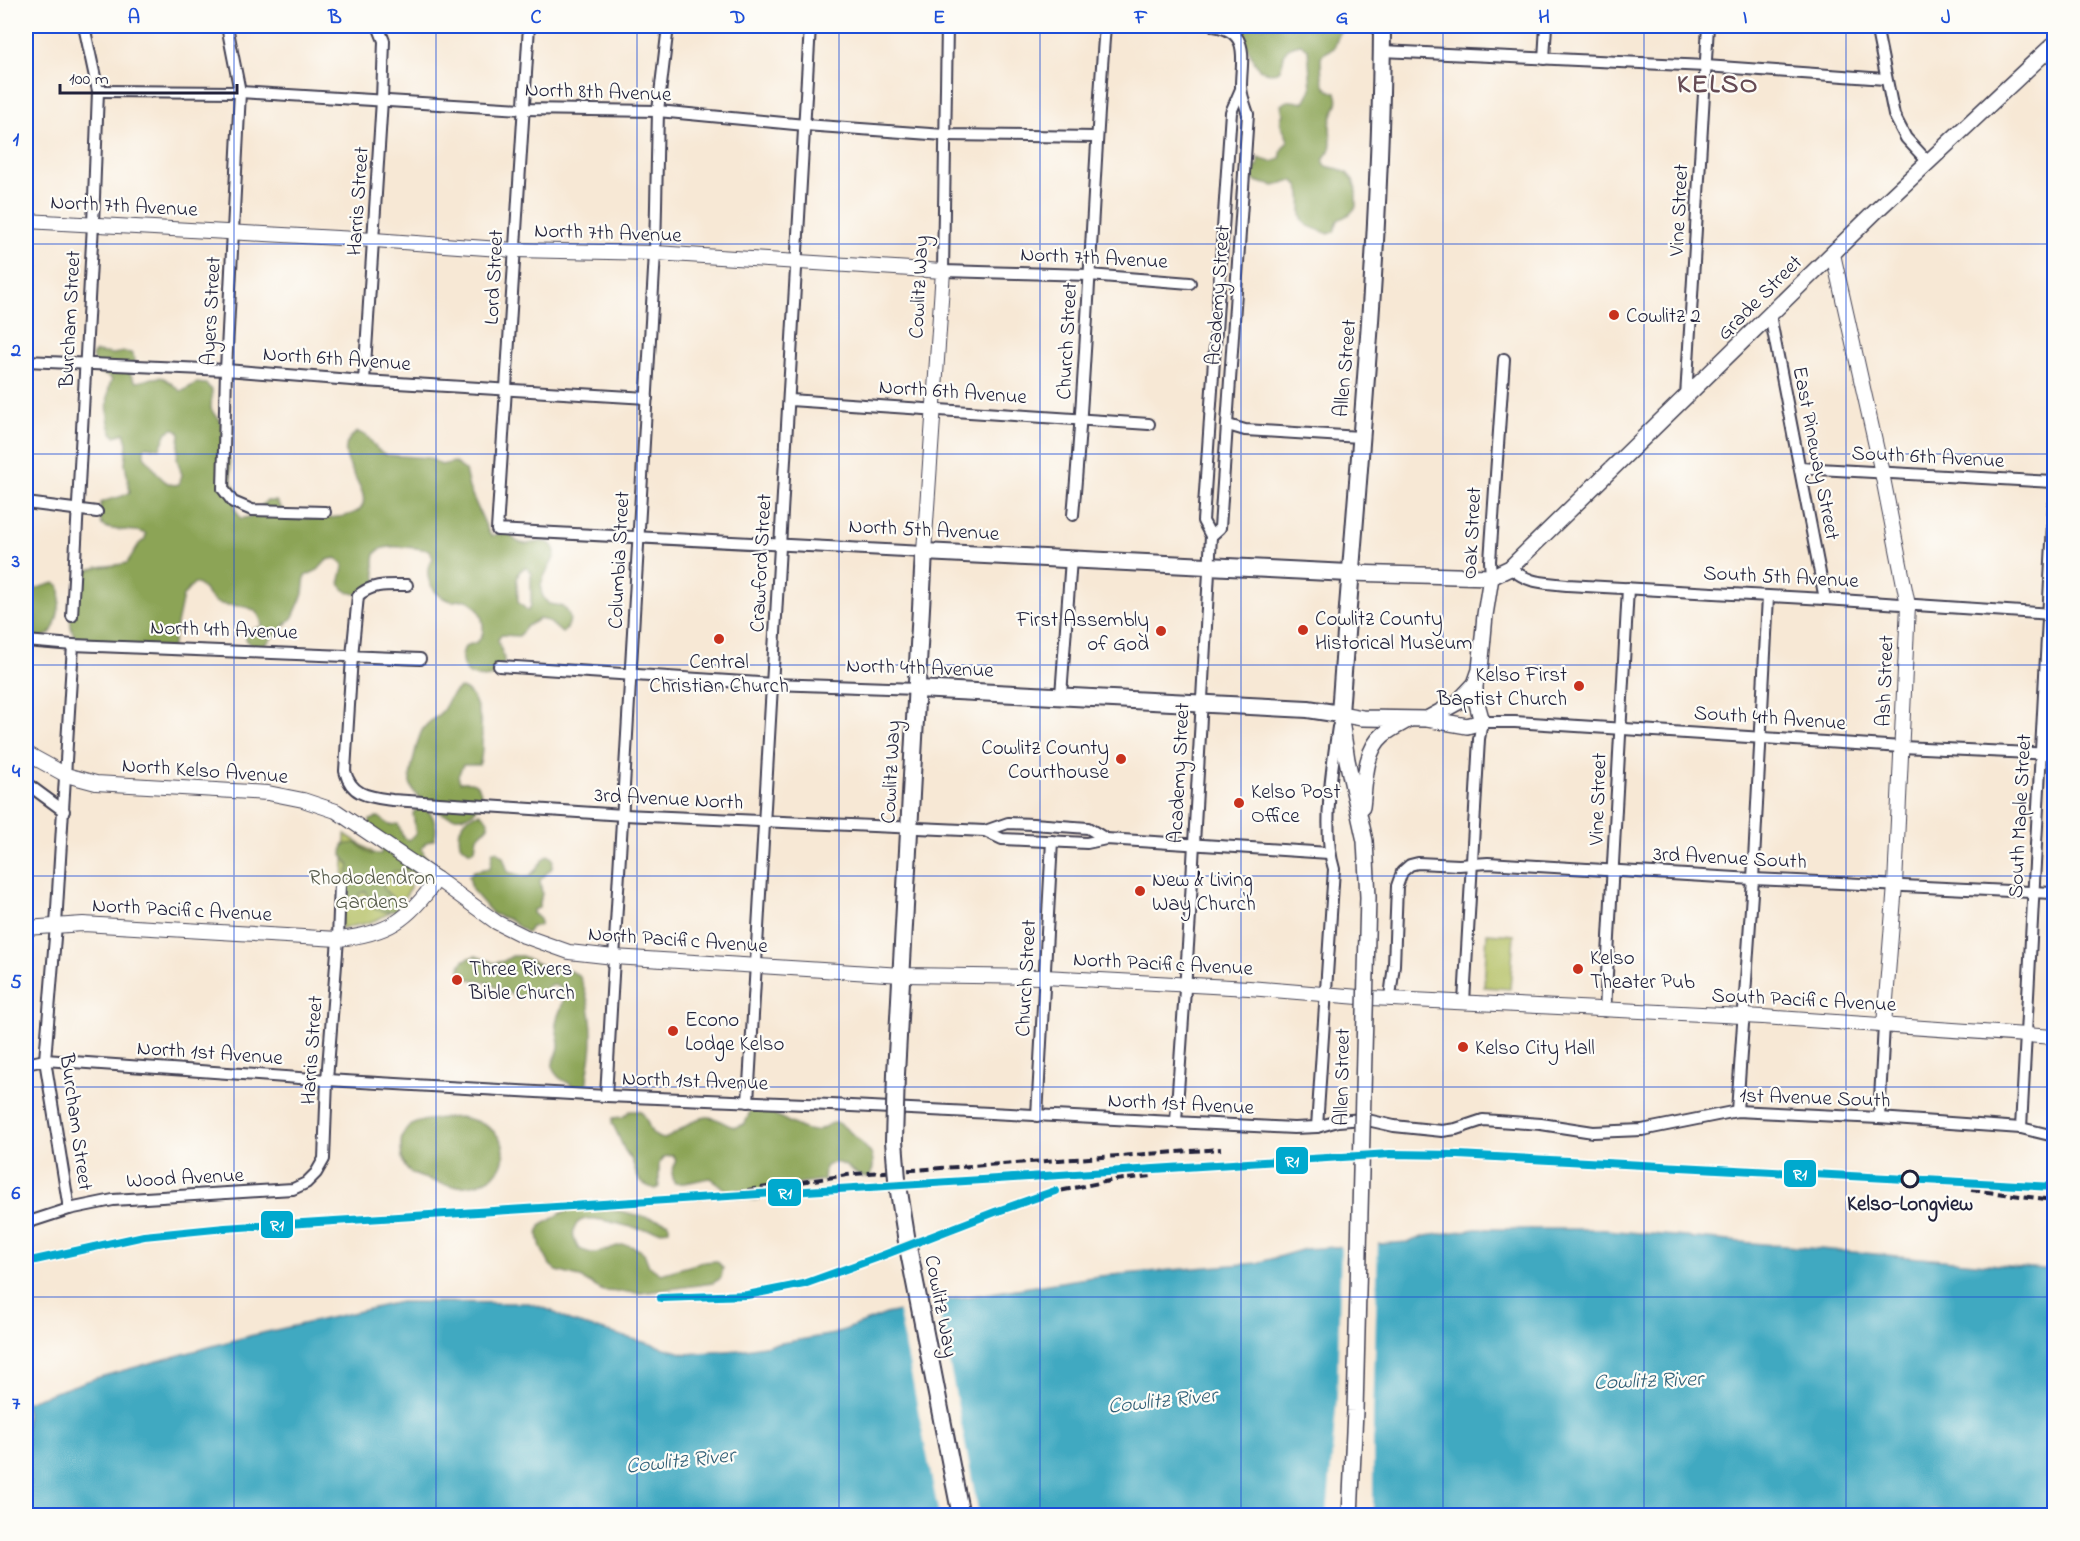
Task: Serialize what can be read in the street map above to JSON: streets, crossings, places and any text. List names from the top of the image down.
{
  "streets": {
    "main road": [
      "Cowlitz Way",
      "Grade Street",
      "Allen Street",
      "North 5th Avenue",
      "Oak Street",
      "North 4th Avenue"
    ],
    "street": [
      "North 8th Avenue",
      "Harris Street",
      "North 7th Avenue",
      "Vine Street",
      "Lord Street",
      "Academy Street",
      "Ayers Street",
      "Burcham Street",
      "Church Street",
      "North 6th Avenue",
      "East Pineway Street",
      "South 6th Avenue",
      "Columbia Street",
      "Crawford Street",
      "South 5th Avenue",
      "Ash Street",
      "South 4th Avenue",
      "North Kelso Avenue",
      "3rd Avenue North",
      "South Maple Street",
      "3rd Avenue South",
      "North Pacific Avenue",
      "South Pacific Avenue",
      "North 1st Avenue",
      "1st Avenue South",
      "Wood Avenue"
    ]
  },
  "crossings": [
    ["North 8th Avenue", "Harris Street"],
    ["North 8th Avenue", "Lord Street"],
    ["North 8th Avenue", "Cowlitz Way"],
    ["North 8th Avenue", "Ayers Street"],
    ["North 8th Avenue", "Burcham Street"],
    ["North 8th Avenue", "Church Street"],
    ["North 8th Avenue", "Columbia Street"],
    ["North 8th Avenue", "Crawford Street"],
    ["Harris Street", "North 7th Avenue"],
    ["Harris Street", "North 6th Avenue"],
    ["Harris Street", "North Pacific Avenue"],
    ["Harris Street", "North 1st Avenue"],
    ["Harris Street", "Wood Avenue"],
    ["North 7th Avenue", "Lord Street"],
    ["North 7th Avenue", "Cowlitz Way"],
    ["North 7th Avenue", "Ayers Street"],
    ["North 7th Avenue", "Burcham Street"],
    ["North 7th Avenue", "Church Street"],
    ["North 7th Avenue", "Columbia Street"],
    ["North 7th Avenue", "Crawford Street"],
    ["Vine Street", "Grade Street"],
    ["Vine Street", "South 5th Avenue"],
    ["Vine Street", "South 4th Avenue"],
    ["Vine Street", "3rd Avenue South"],
    ["Vine Street", "South Pacific Avenue"],
    ["Lord Street", "North 6th Avenue"],
    ["Lord Street", "North 5th Avenue"],
    ["Cowlitz Way", "North 6th Avenue"],
    ["Cowlitz Way", "North 5th Avenue"],
    ["Cowlitz Way", "North 4th Avenue"],
    ["Cowlitz Way", "3rd Avenue North"],
    ["Cowlitz Way", "North Pacific Avenue"],
    ["Academy Street", "North 5th Avenue"],
    ["Academy Street", "North 4th Avenue"],
    ["Academy Street", "3rd Avenue North"],
    ["Academy Street", "North Pacific Avenue"],
    ["Academy Street", "North 1st Avenue"],
    ["Grade Street", "East Pineway Street"],
    ["Grade Street", "Oak Street"],
    ["Grade Street", "South 5th Avenue"],
    ["Grade Street", "Ash Street"],
    ["Ayers Street", "North 6th Avenue"],
    ["Burcham Street", "North 6th Avenue"],
    ["Burcham Street", "North 4th Avenue"],
    ["Burcham Street", "North Kelso Avenue"],
    ["Burcham Street", "North Pacific Avenue"],
    ["Burcham Street", "North 1st Avenue"],
    ["Burcham Street", "Wood Avenue"],
    ["Church Street", "North 6th Avenue"],
    ["Church Street", "3rd Avenue North"],
    ["Church Street", "North Pacific Avenue"],
    ["Church Street", "North 1st Avenue"],
    ["North 6th Avenue", "Columbia Street"],
    ["North 6th Avenue", "Crawford Street"],
    ["Allen Street", "North 5th Avenue"],
    ["Allen Street", "North 4th Avenue"],
    ["Allen Street", "3rd Avenue North"],
    ["Allen Street", "North Pacific Avenue"],
    ["Allen Street", "North 1st Avenue"],
    ["East Pineway Street", "South 6th Avenue"],
    ["East Pineway Street", "South 5th Avenue"],
    ["South 6th Avenue", "Ash Street"],
    ["North 5th Avenue", "Columbia Street"],
    ["North 5th Avenue", "Crawford Street"],
    ["Columbia Street", "North 4th Avenue"],
    ["Columbia Street", "3rd Avenue North"],
    ["Columbia Street", "North Pacific Avenue"],
    ["Columbia Street", "North 1st Avenue"],
    ["Crawford Street", "North 4th Avenue"],
    ["Crawford Street", "3rd Avenue North"],
    ["Crawford Street", "North Pacific Avenue"],
    ["Crawford Street", "North 1st Avenue"],
    ["South 5th Avenue", "Ash Street"],
    ["South 5th Avenue", "South Maple Street"],
    ["North 4th Avenue", "3rd Avenue North"],
    ["Ash Street", "South 4th Avenue"],
    ["Ash Street", "3rd Avenue South"],
    ["Ash Street", "South Pacific Avenue"],
    ["Ash Street", "1st Avenue South"],
    ["South 4th Avenue", "South Maple Street"],
    ["North Kelso Avenue", "North Pacific Avenue"],
    ["South Maple Street", "3rd Avenue South"],
    ["South Maple Street", "South Pacific Avenue"],
    ["South Maple Street", "1st Avenue South"],
    ["3rd Avenue South", "South Pacific Avenue"],
    ["North Pacific Avenue", "South Pacific Avenue"],
    ["North 1st Avenue", "1st Avenue South"]
  ],
  "districts": ["KELSO"],
  "water": ["Cowlitz River"],
  "parks": ["Rhododendron Gardens"],
  "places": [
    "Cowlitz 2",
    "Cowlitz County Historical Museum",
    "First Assembly of God",
    "Central Christian Church",
    "Kelso First Baptist Church",
    "Cowlitz County Courthouse",
    "Kelso Post Office",
    "New & Living Way Church",
    "Kelso Theater Pub",
    "Three Rivers Bible Church",
    "Econo Lodge Kelso",
    "Kelso City Hall",
    "Kelso-Longview"
  ],
  "lines": ["transit line R1"],
  "scale_bar": "100 m",
  "grid": {
    "columns": [
      "A",
      "B",
      "C",
      "D",
      "E",
      "F",
      "G",
      "H",
      "I",
      "J"
    ],
    "rows": [
      "1",
      "2",
      "3",
      "4",
      "5",
      "6",
      "7"
    ]
  }
}
